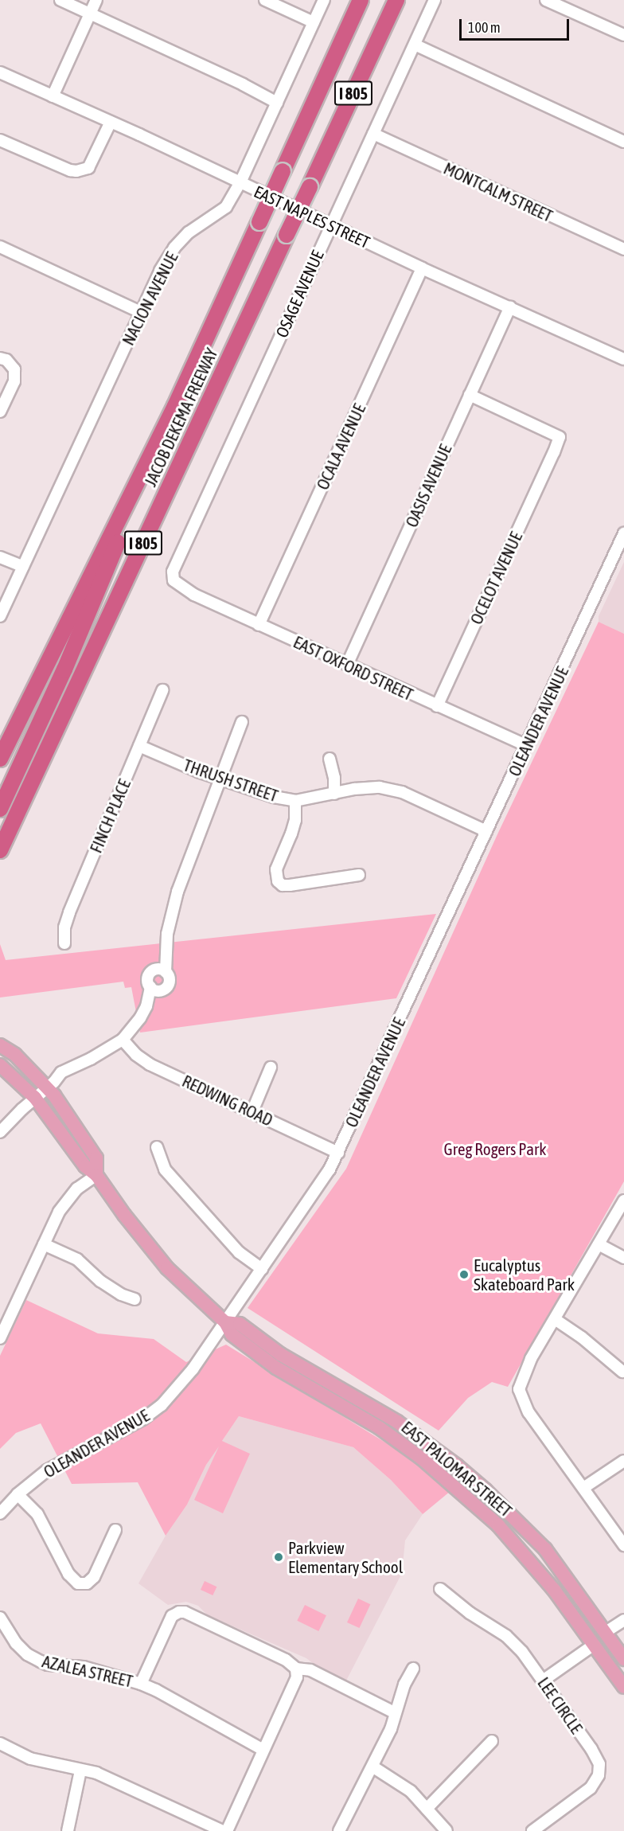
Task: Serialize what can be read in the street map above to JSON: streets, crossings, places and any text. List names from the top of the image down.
{
  "streets": {
    "highway": ["I 805", "JACOB DEKEMA FREEWAY"],
    "main road": ["EAST PALOMAR STREET"],
    "street": [
      "MONTCALM STREET",
      "EAST NAPLES STREET",
      "OSAGE AVENUE",
      "NACION AVENUE",
      "OCALA AVENUE",
      "OASIS AVENUE",
      "OCELOT AVENUE",
      "EAST OXFORD STREET",
      "OLEANDER AVENUE",
      "THRUSH STREET",
      "FINCH PLACE",
      "REDWING ROAD",
      "AZALEA STREET",
      "LEE CIRCLE"
    ]
  },
  "crossings": [
    ["MONTCALM STREET", "OSAGE AVENUE"],
    ["EAST NAPLES STREET", "OSAGE AVENUE"],
    ["EAST NAPLES STREET", "NACION AVENUE"],
    ["EAST NAPLES STREET", "OCALA AVENUE"],
    ["EAST NAPLES STREET", "OASIS AVENUE"],
    ["OSAGE AVENUE", "EAST OXFORD STREET"],
    ["OCALA AVENUE", "EAST OXFORD STREET"],
    ["OASIS AVENUE", "OCELOT AVENUE"],
    ["OASIS AVENUE", "EAST OXFORD STREET"],
    ["OCELOT AVENUE", "EAST OXFORD STREET"],
    ["EAST OXFORD STREET", "OLEANDER AVENUE"],
    ["OLEANDER AVENUE", "THRUSH STREET"],
    ["OLEANDER AVENUE", "REDWING ROAD"],
    ["OLEANDER AVENUE", "EAST PALOMAR STREET"],
    ["THRUSH STREET", "FINCH PLACE"]
  ],
  "parks": ["Greg Rogers Park"],
  "places": ["Eucalyptus Skateboard Park", "Parkview Elementary School"],
  "scale_bar": "100 m"
}
